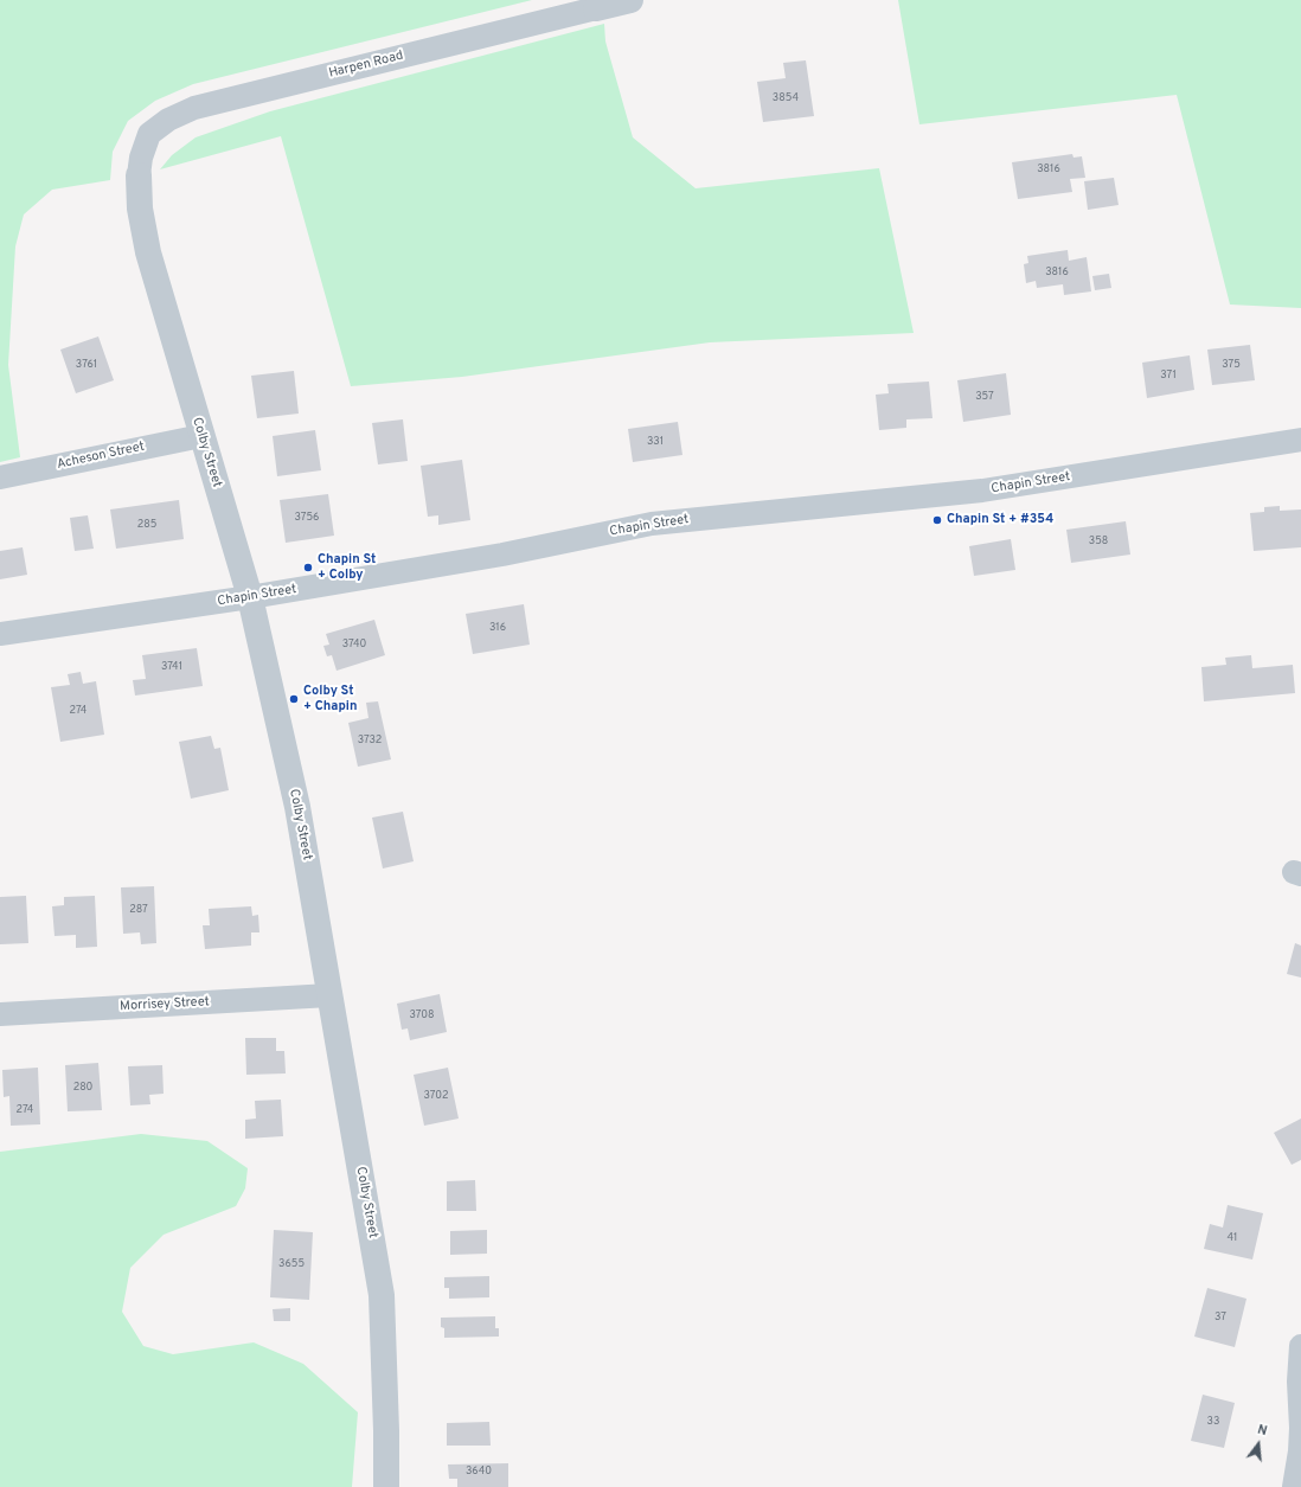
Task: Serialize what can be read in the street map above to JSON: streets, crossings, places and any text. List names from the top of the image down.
{
  "streets": {
    "street": [
      "Harpen Road",
      "Colby Street",
      "Acheson Street",
      "Chapin Street",
      "Morrisey Street"
    ]
  },
  "crossings": [
    ["Harpen Road", "Colby Street"],
    ["Colby Street", "Acheson Street"],
    ["Colby Street", "Chapin Street"],
    ["Colby Street", "Morrisey Street"]
  ],
  "places": ["Chapin St + #354", "Chapin St + Colby", "Colby St + Chapin"],
  "house_numbers": [
    "3854",
    "3816",
    "3816",
    "3761",
    "375",
    "371",
    "357",
    "331",
    "3756",
    "285",
    "358",
    "316",
    "3740",
    "3741",
    "274",
    "3732",
    "287",
    "3708",
    "280",
    "3702",
    "274",
    "41",
    "3655",
    "37",
    "33",
    "3640"
  ],
  "north": "top"
}
